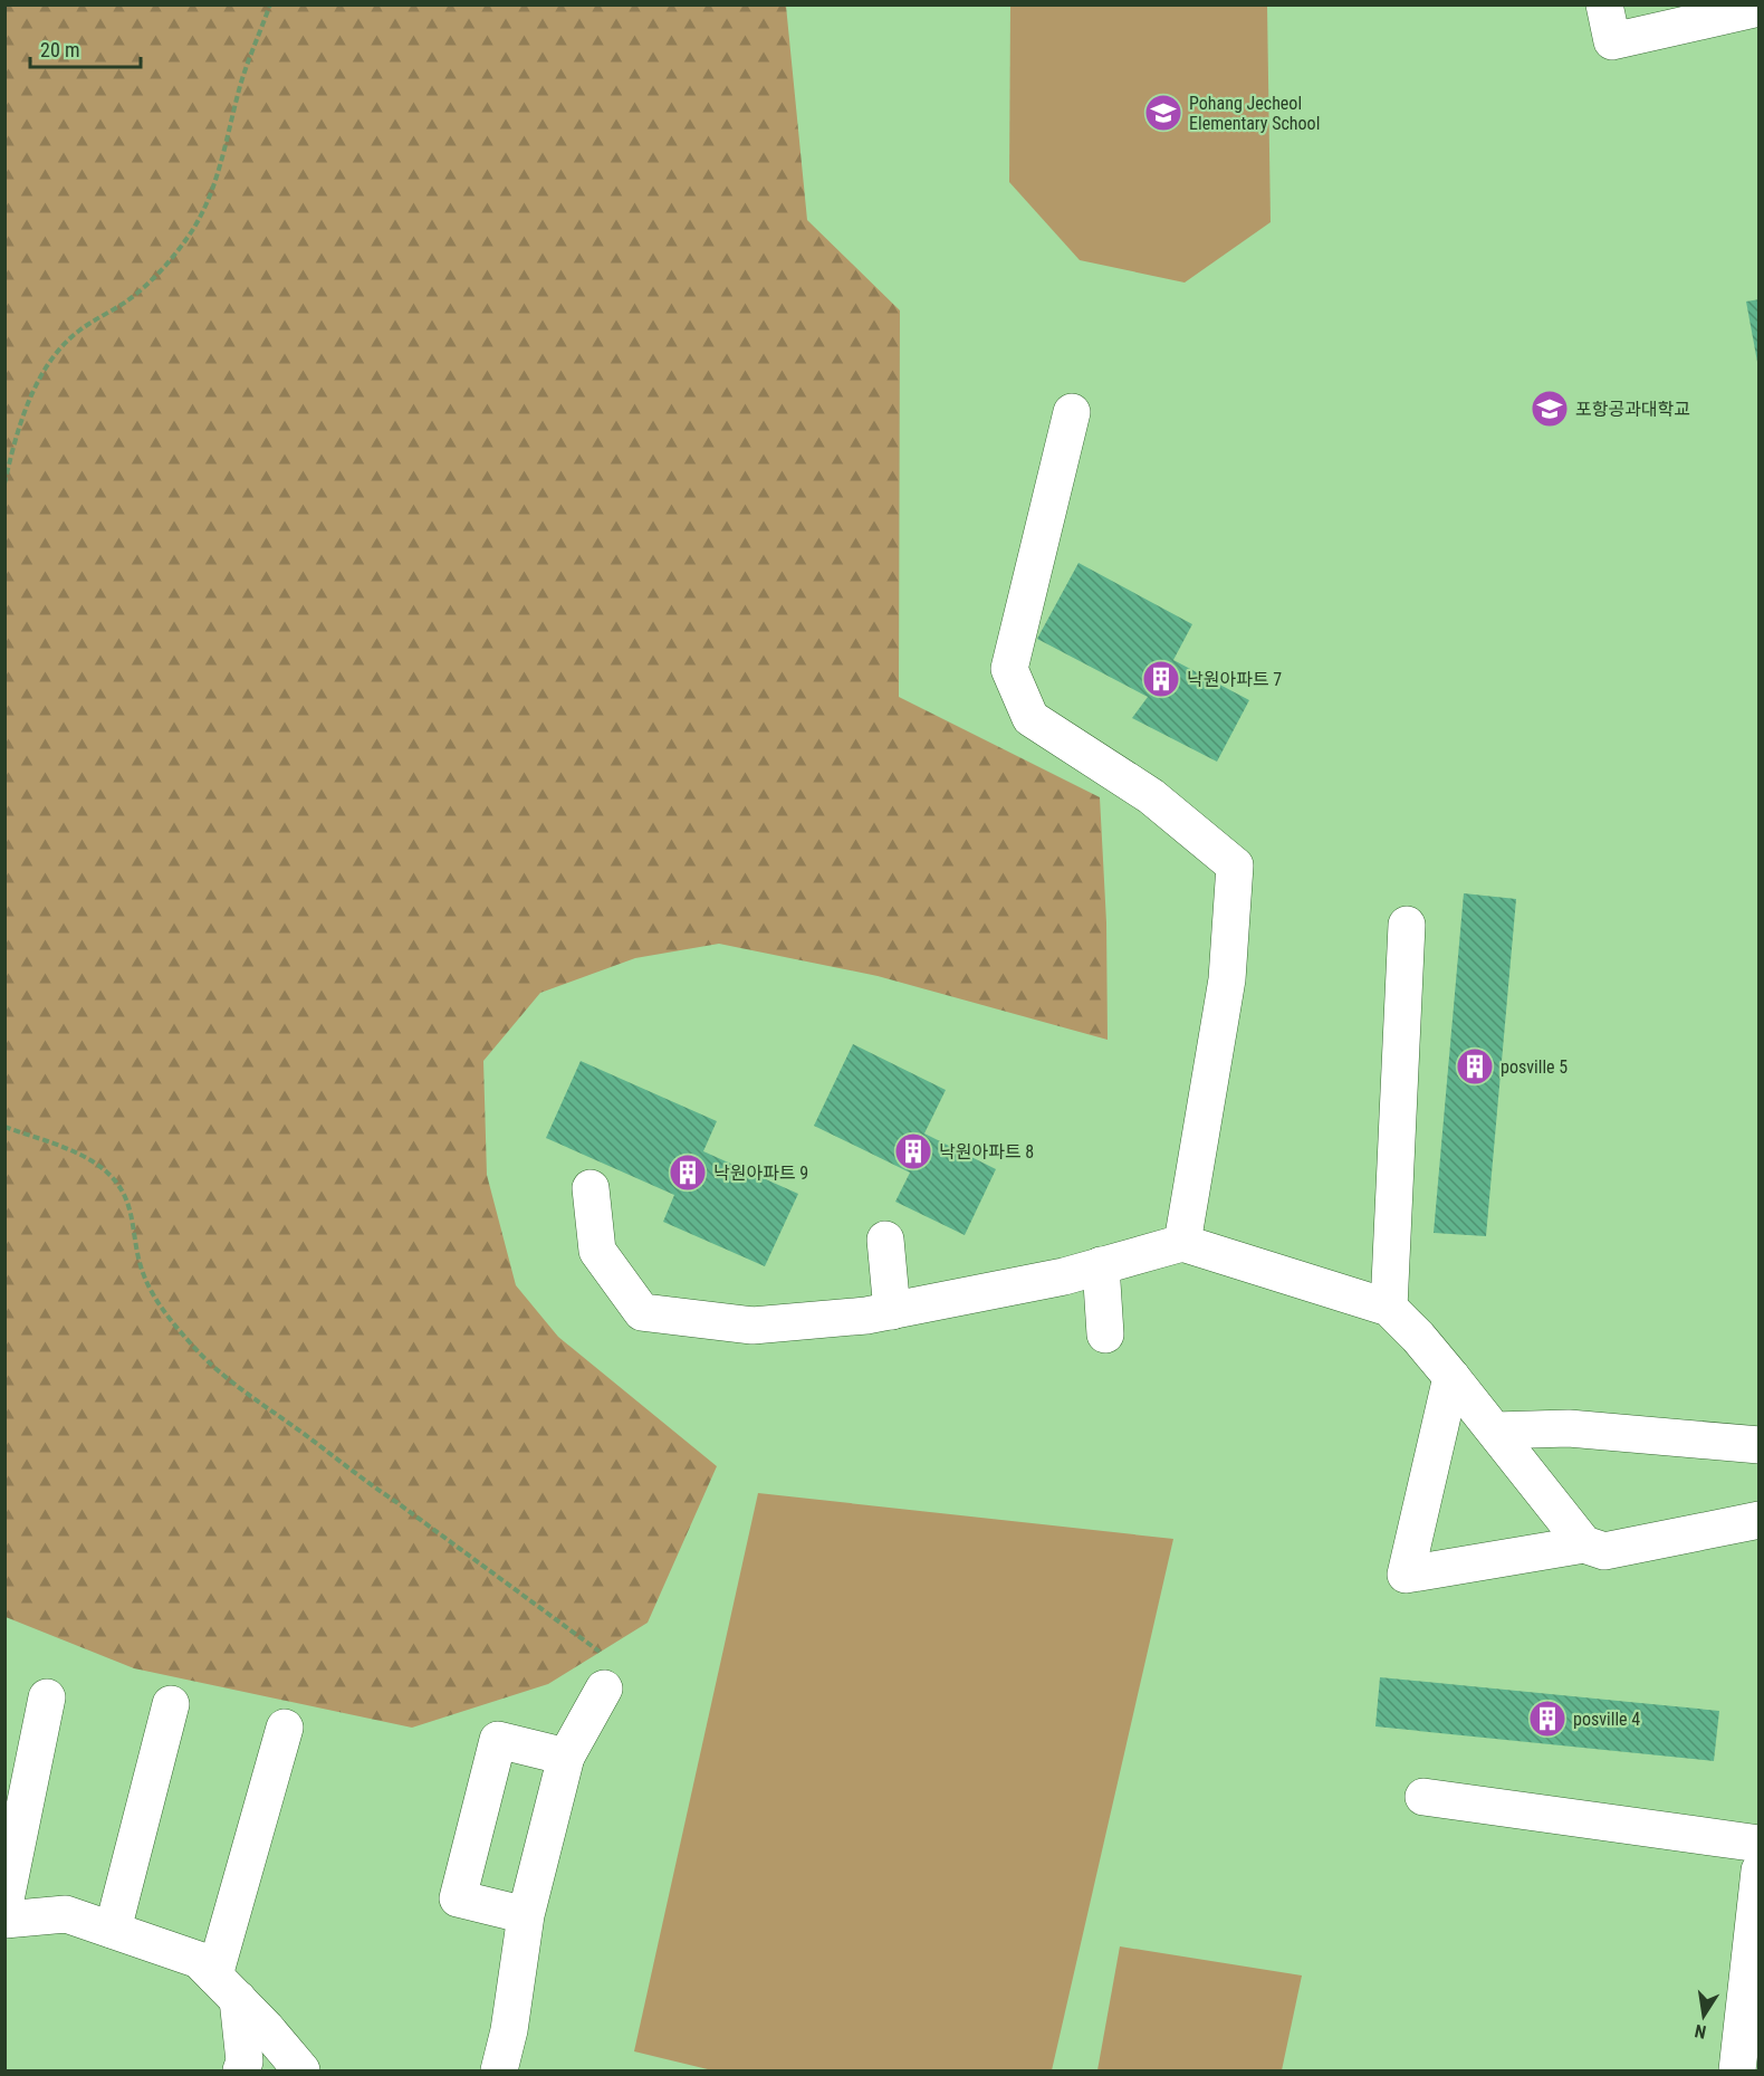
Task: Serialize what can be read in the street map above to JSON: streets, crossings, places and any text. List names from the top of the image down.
{
  "places": {
    "school or university": ["Pohang Jecheol Elementary School", "포항공과대학교"],
    "building": [
      "낙원아파트 7",
      "posville 5",
      "낙원아파트 8",
      "낙원아파트 9",
      "posville 4"
    ]
  },
  "scale_bar": "20 m",
  "north": "bottom"
}
